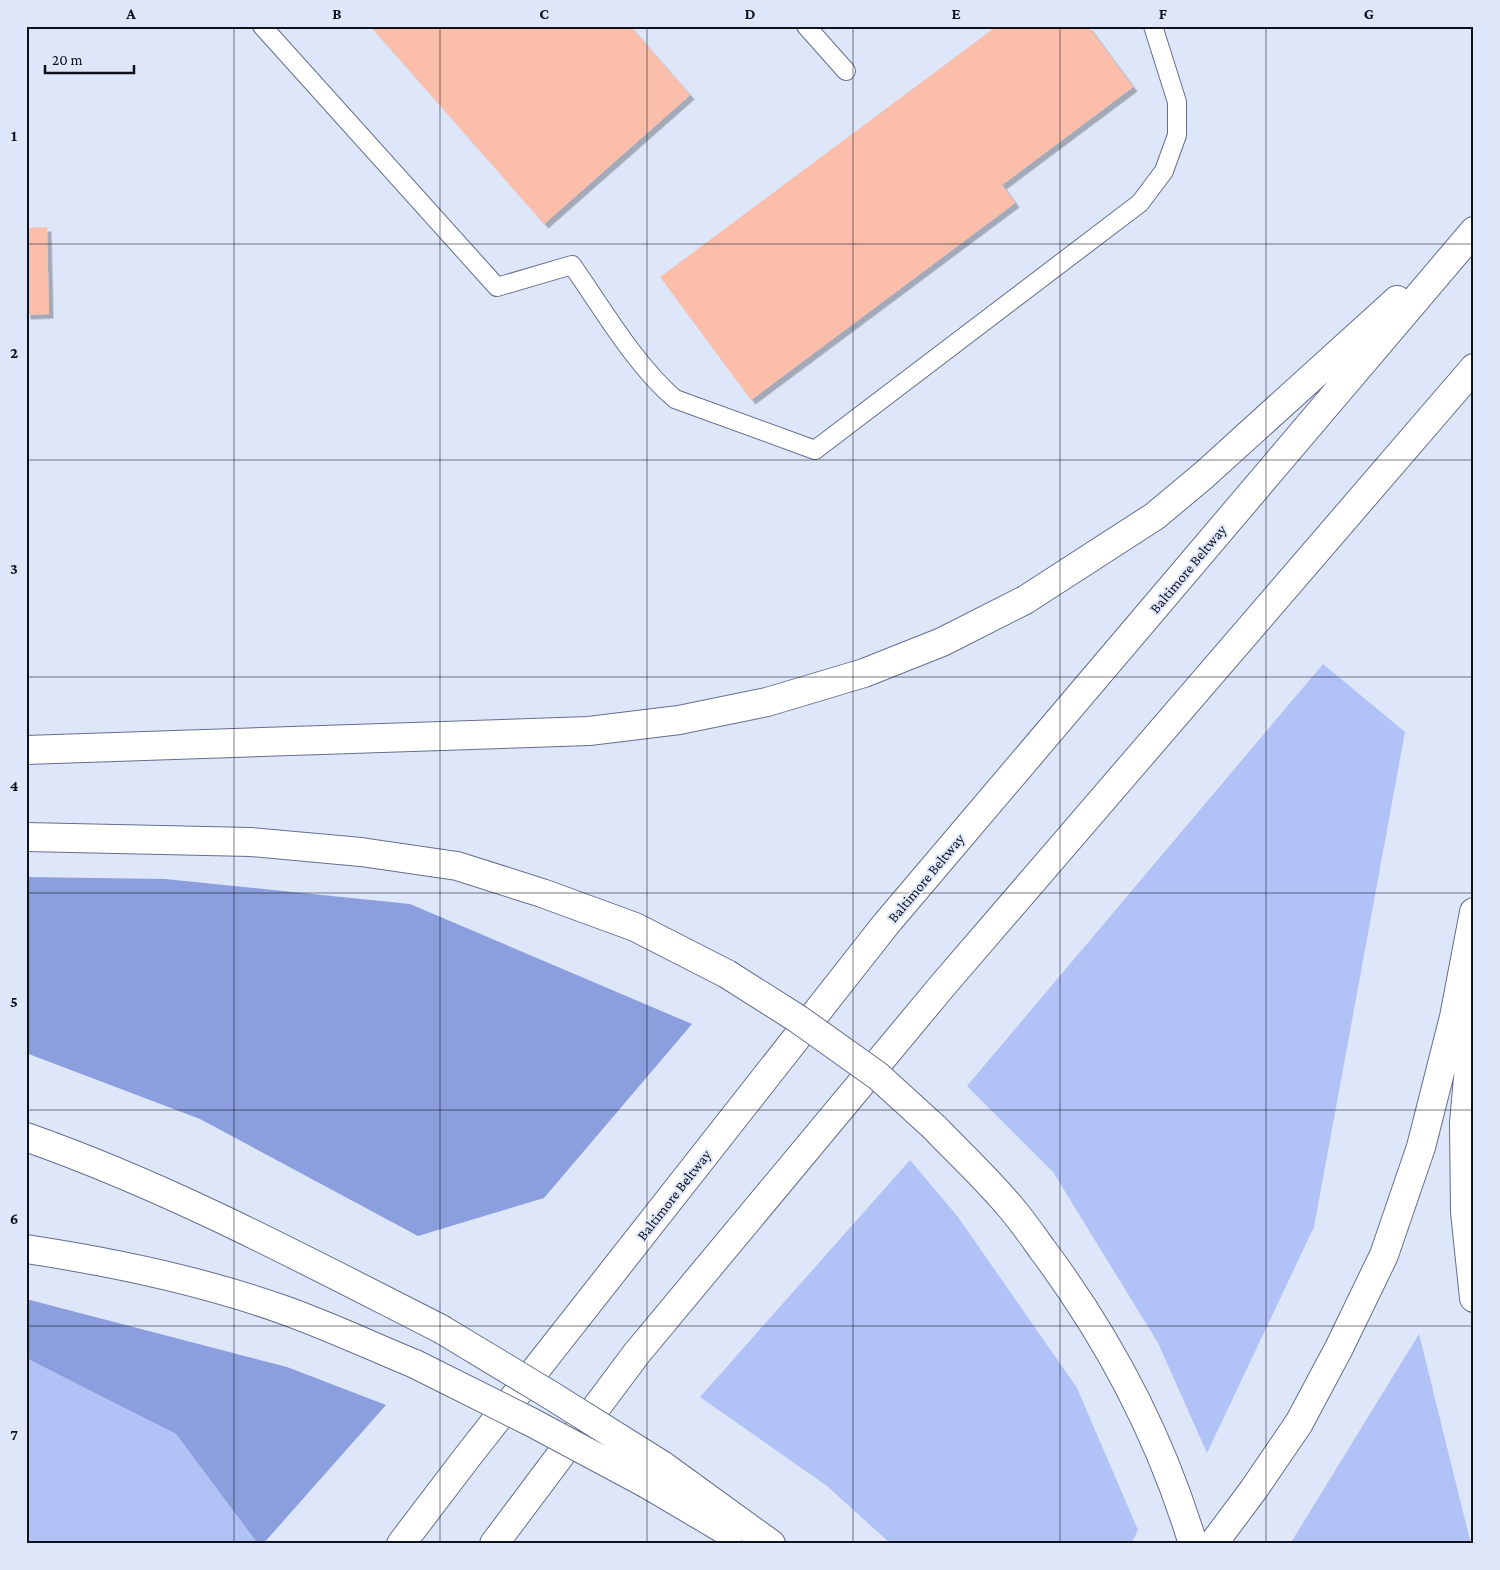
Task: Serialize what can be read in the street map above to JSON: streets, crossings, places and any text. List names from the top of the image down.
{
  "streets": {
    "highway": ["Baltimore Beltway"]
  },
  "scale_bar": "20 m",
  "grid": {
    "columns": [
      "A",
      "B",
      "C",
      "D",
      "E",
      "F",
      "G"
    ],
    "rows": [
      "1",
      "2",
      "3",
      "4",
      "5",
      "6",
      "7"
    ]
  }
}
